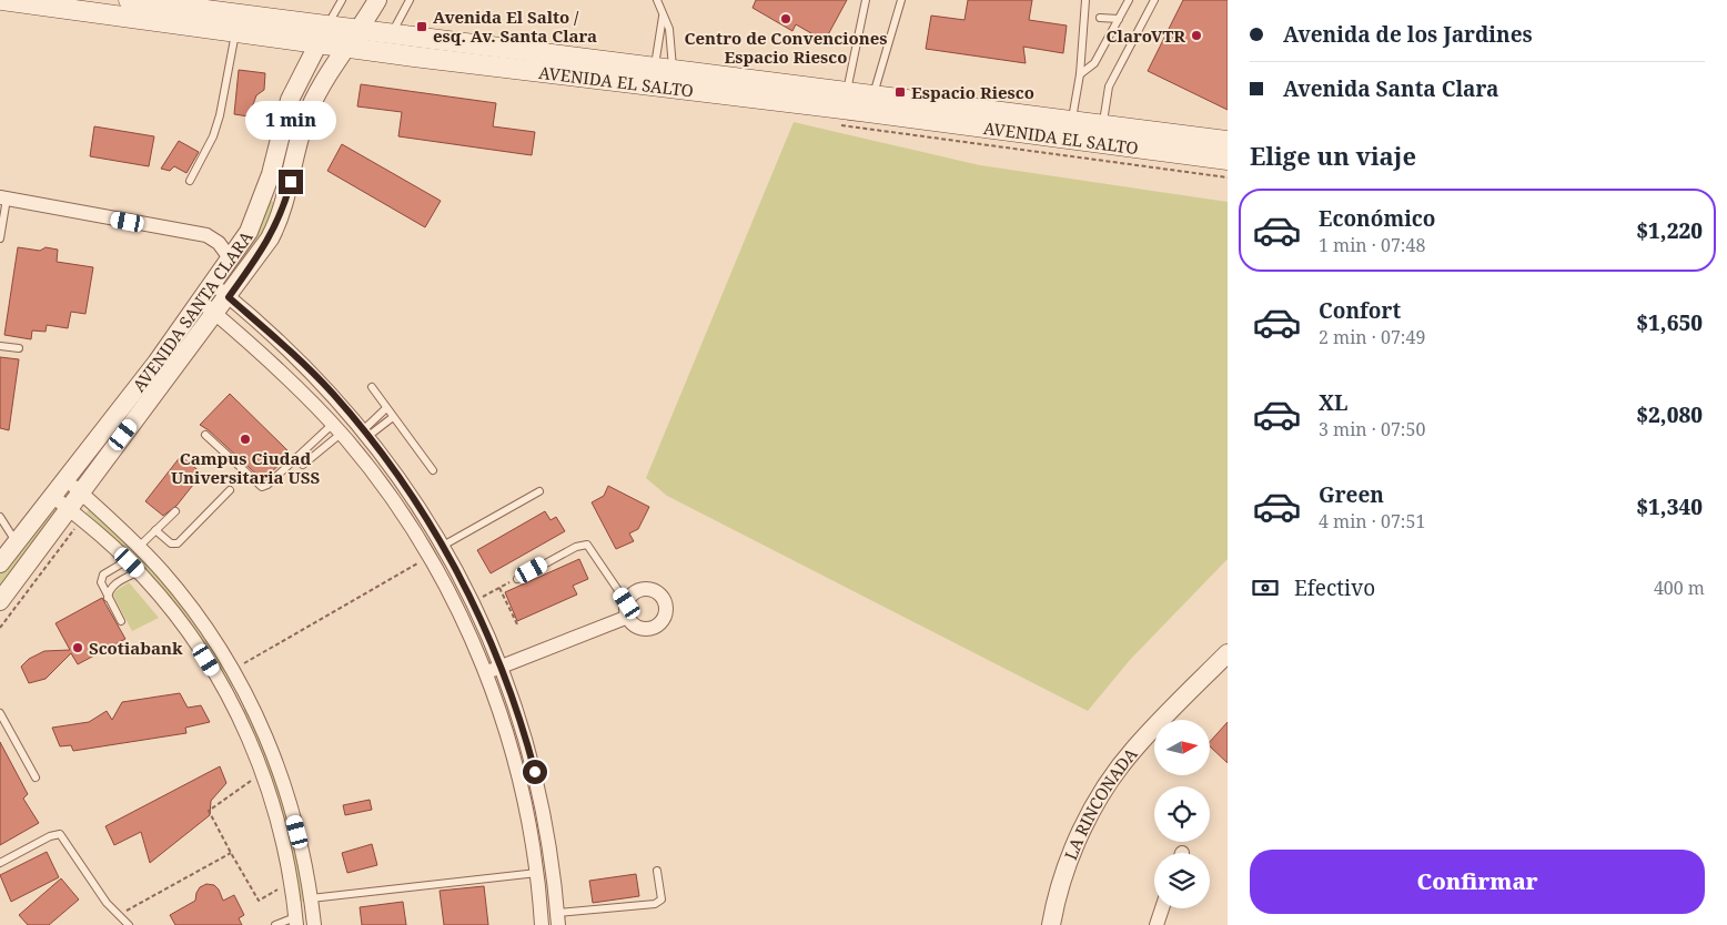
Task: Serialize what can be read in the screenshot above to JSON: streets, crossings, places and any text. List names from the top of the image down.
{
  "streets": {
    "main road": ["AVENIDA EL SALTO"],
    "street": ["AVENIDA SANTA CLARA", "LA RINCONADA"]
  },
  "crossings": [
    ["AVENIDA EL SALTO", "AVENIDA SANTA CLARA"]
  ],
  "places": {
    "other": [
      "Centro de Convenciones Espacio Riesco",
      "ClaroVTR",
      "Campus Ciudad Universitaria USS",
      "Scotiabank"
    ],
    "transit": ["Avenida El Salto / esq. Av. Santa Clara", "Espacio Riesco"]
  },
  "north": "right",
  "page": {
    "banner": ["Avenida de los Jardines", "Avenida Santa Clara"],
    "bubble": "1 min",
    "heading": "Elige un viaje",
    "list": [
      {
        "name": "Económico",
        "note": "1 min · 07:48",
        "value": "$1,220"
      },
      {
        "name": "Confort",
        "note": "2 min · 07:49",
        "value": "$1,650"
      },
      {
        "name": "XL",
        "note": "3 min · 07:50",
        "value": "$2,080"
      },
      {
        "name": "Green",
        "note": "4 min · 07:51",
        "value": "$1,340"
      }
    ],
    "pay": ["Efectivo", "400 m"],
    "buttons": "Confirmar"
  }
}
